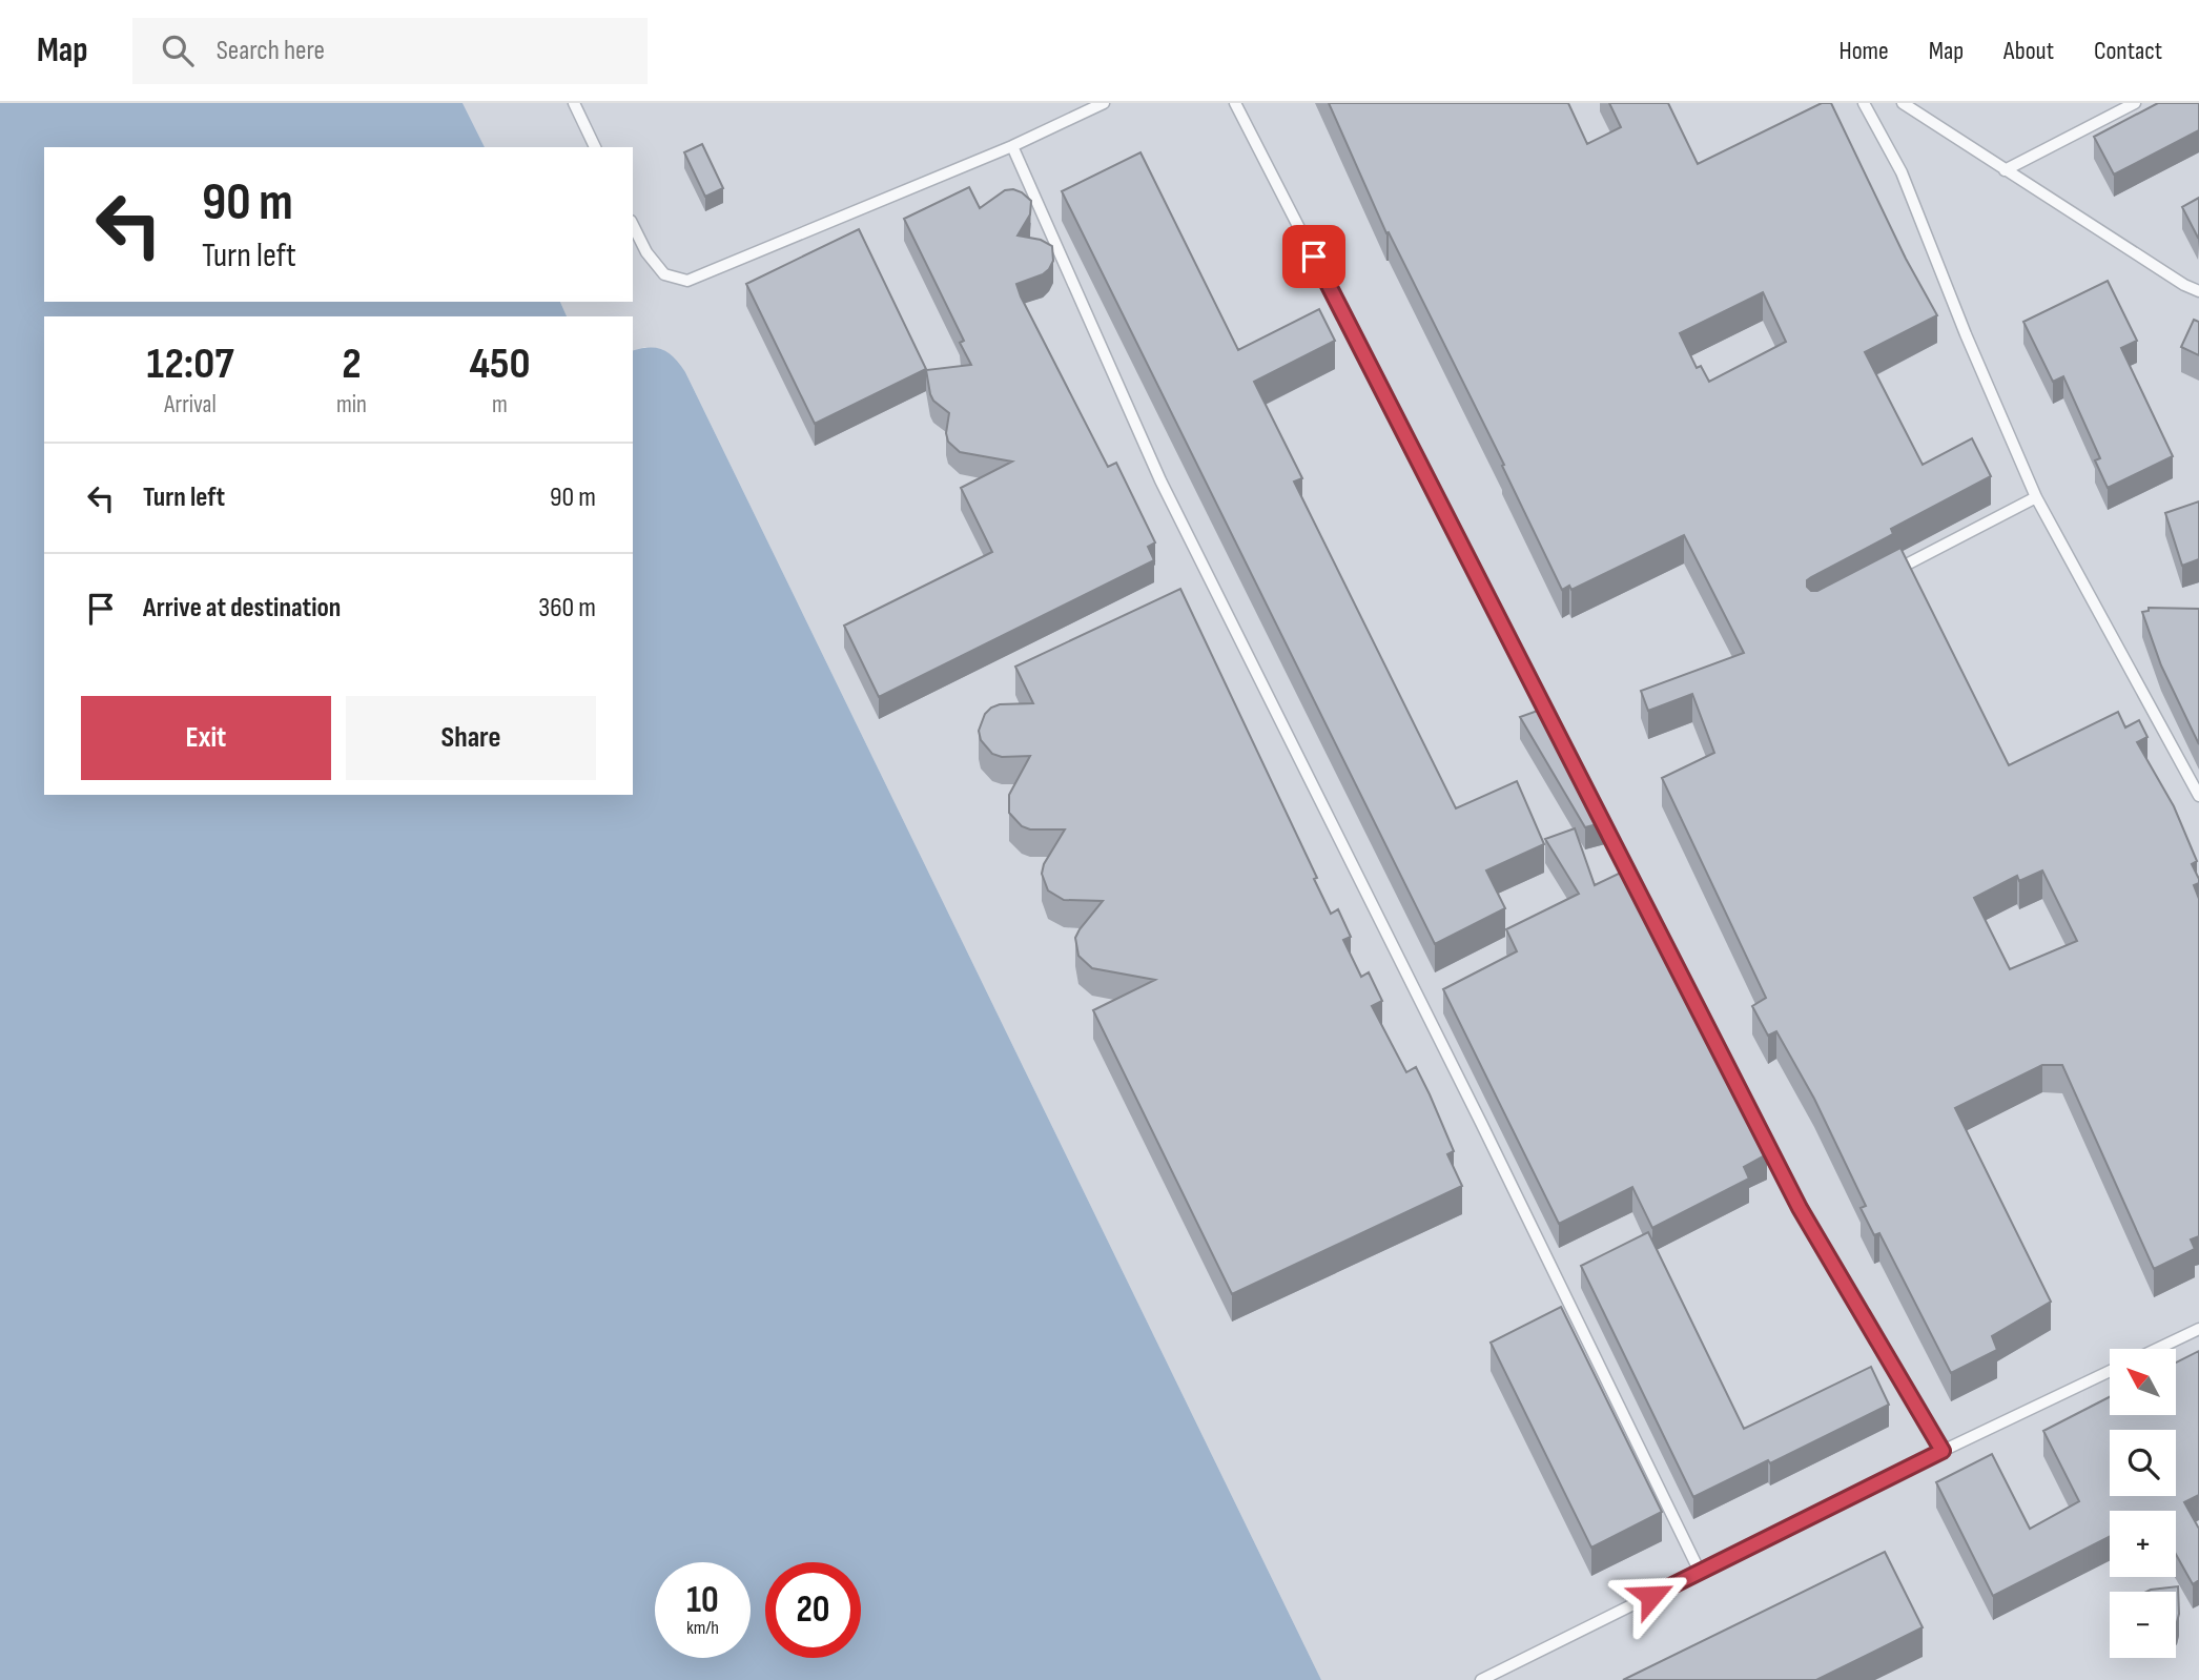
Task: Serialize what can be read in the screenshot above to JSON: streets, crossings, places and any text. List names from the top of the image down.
{
  "north": "top left",
  "page": {
    "header": "Map",
    "search": "Search here",
    "nav": [
      "Home",
      "Map",
      "About",
      "Contact"
    ],
    "turn": ["90 m", "Turn left"],
    "eta": [
      "12:07",
      "Arrival",
      "2",
      "min",
      "450",
      "m"
    ],
    "list": [
      {
        "name": "Turn left",
        "value": "90 m"
      },
      {
        "name": "Arrive at destination",
        "value": "360 m"
      }
    ],
    "buttons": ["Exit", "Share"],
    "map_buttons": ["+", "−"],
    "speed": "10 km/h",
    "limit": "20"
  }
}
